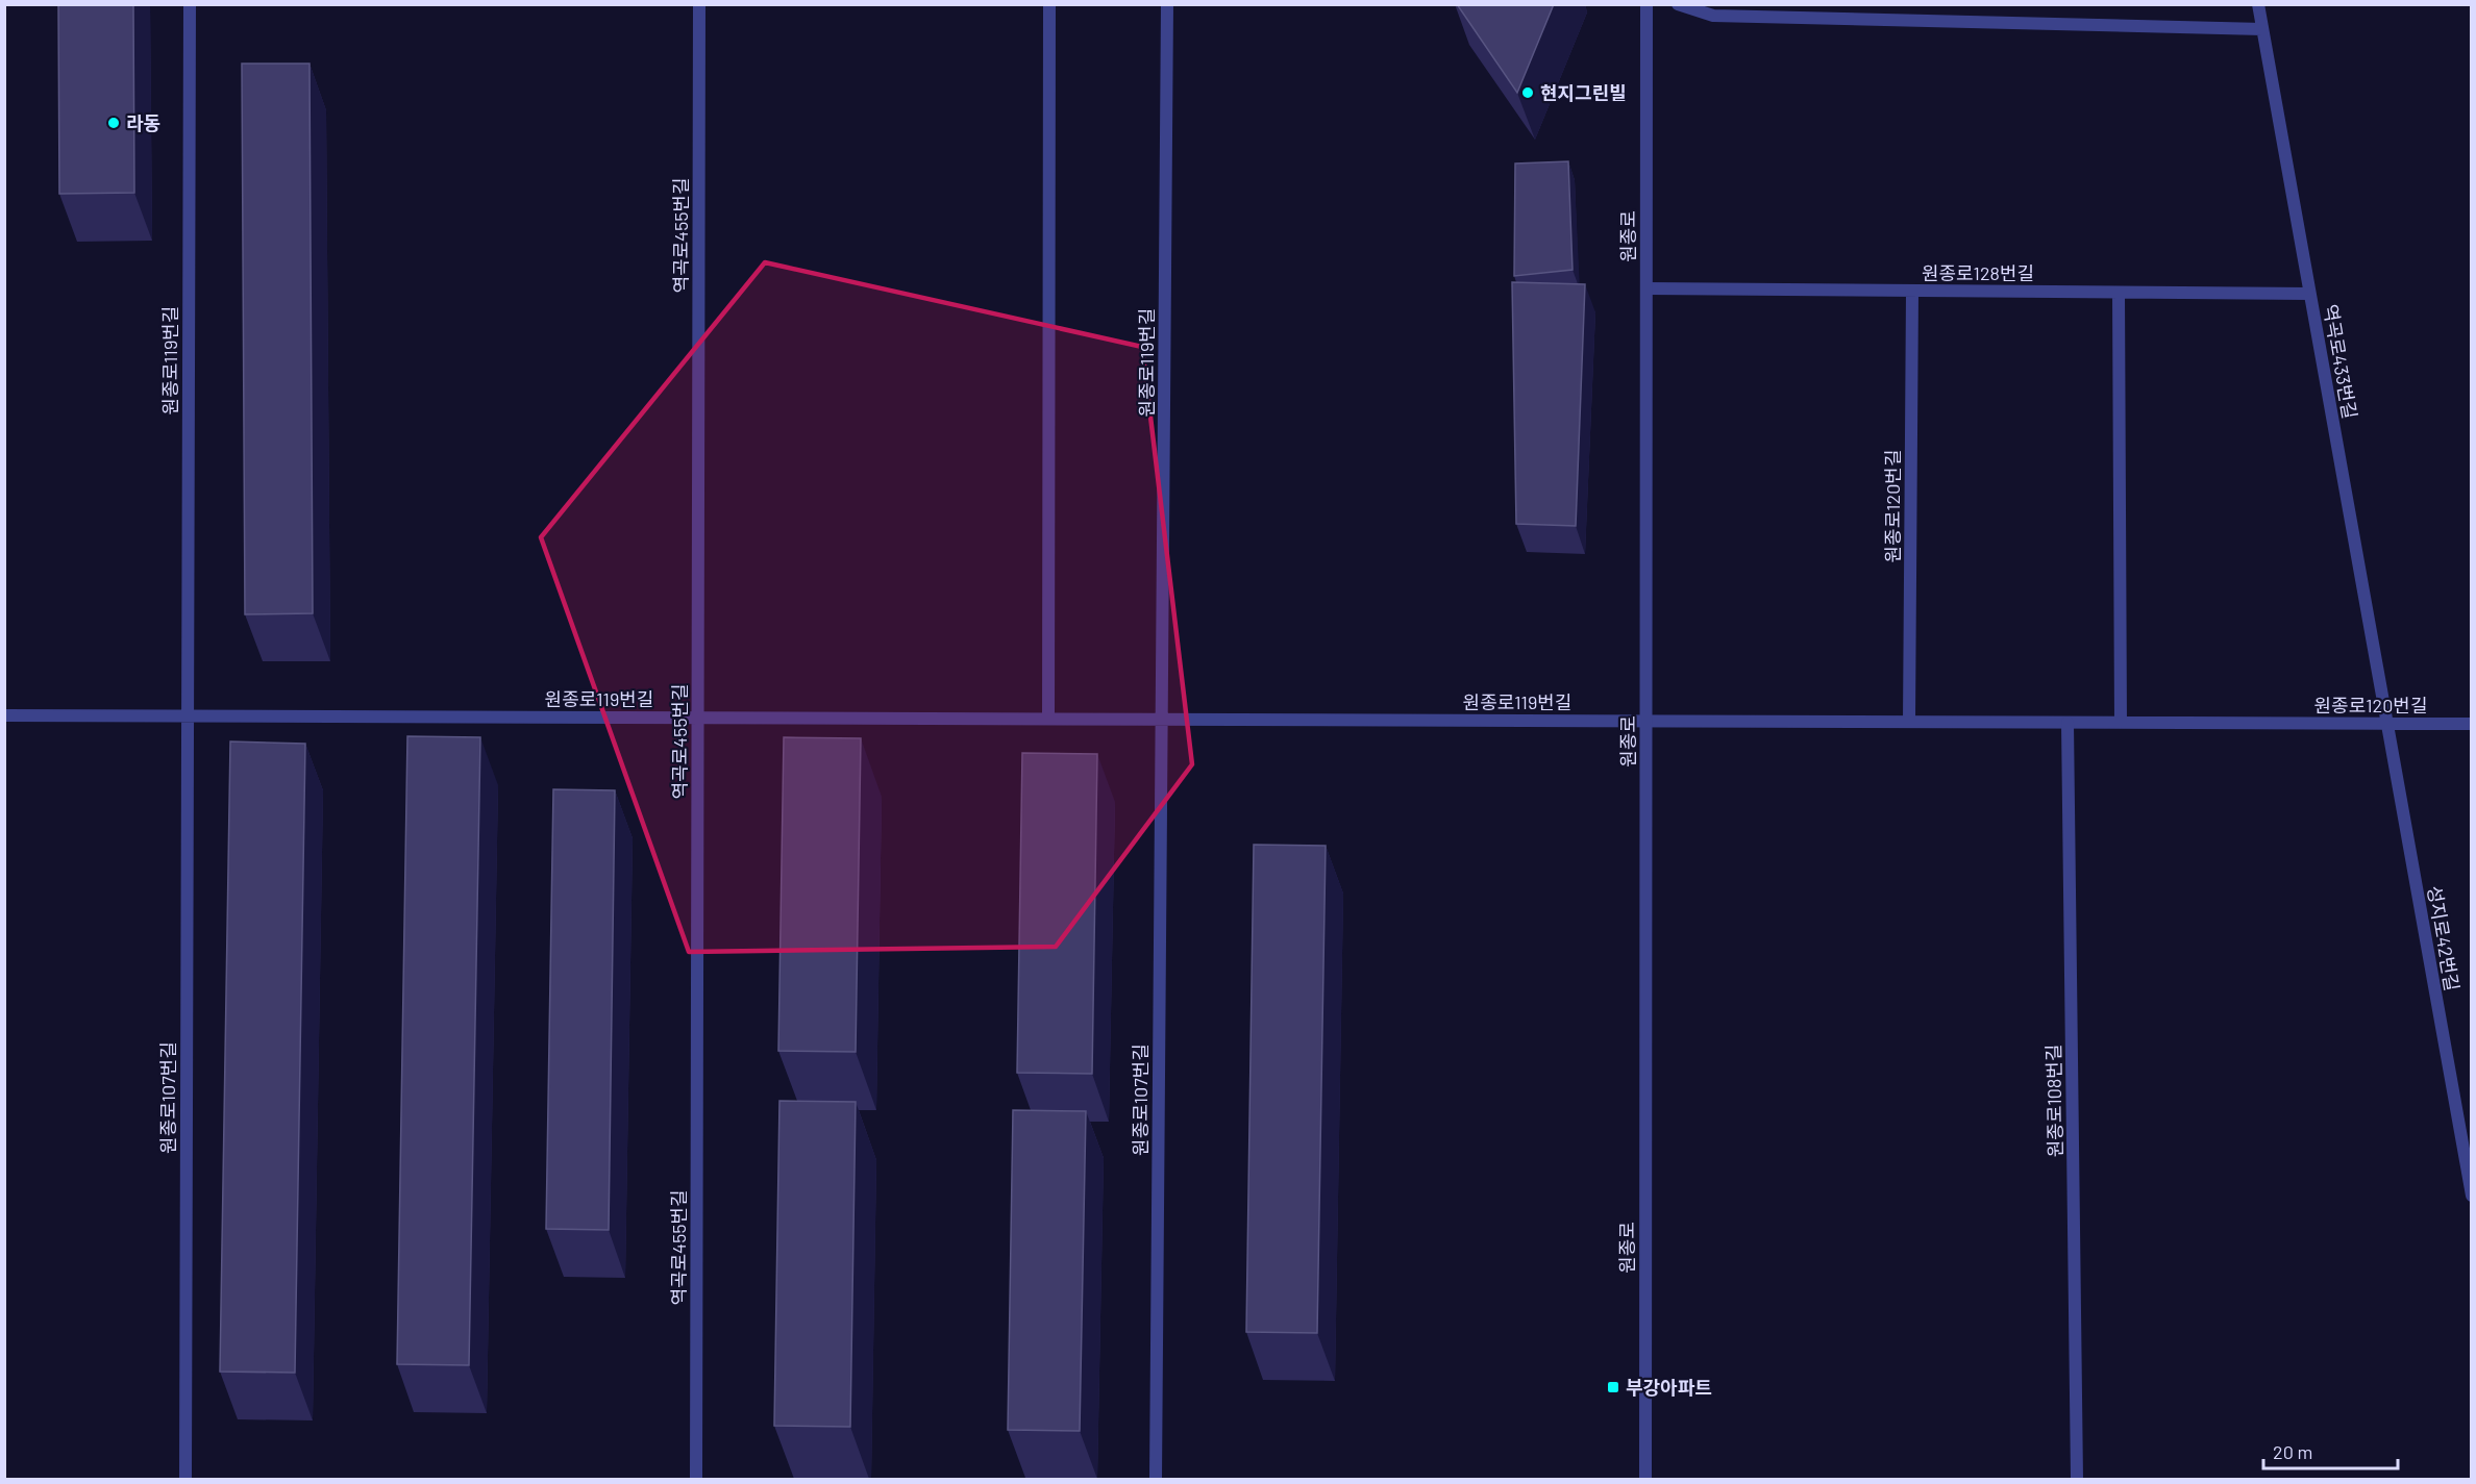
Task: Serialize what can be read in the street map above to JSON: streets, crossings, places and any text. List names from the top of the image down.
{
  "streets": {
    "street": [
      "역곡로455번길",
      "원종로",
      "원종로128번길",
      "원종로119번길",
      "역곡로433번길",
      "원종로120번길",
      "성지로42번길",
      "원종로107번길",
      "원종로108번길"
    ]
  },
  "crossings": [
    ["역곡로455번길", "원종로119번길"],
    ["원종로", "원종로128번길"],
    ["원종로", "원종로119번길"],
    ["원종로", "원종로120번길"],
    ["원종로128번길", "역곡로433번길"],
    ["원종로128번길", "원종로120번길"],
    ["원종로119번길", "원종로120번길"],
    ["원종로119번길", "원종로107번길"],
    ["역곡로433번길", "원종로120번길"],
    ["역곡로433번길", "성지로42번길"],
    ["원종로120번길", "성지로42번길"],
    ["원종로120번길", "원종로108번길"]
  ],
  "places": {
    "other": ["현지그린빌", "라동"],
    "transit": ["부강아파트"]
  },
  "scale_bar": "20 m"
}
